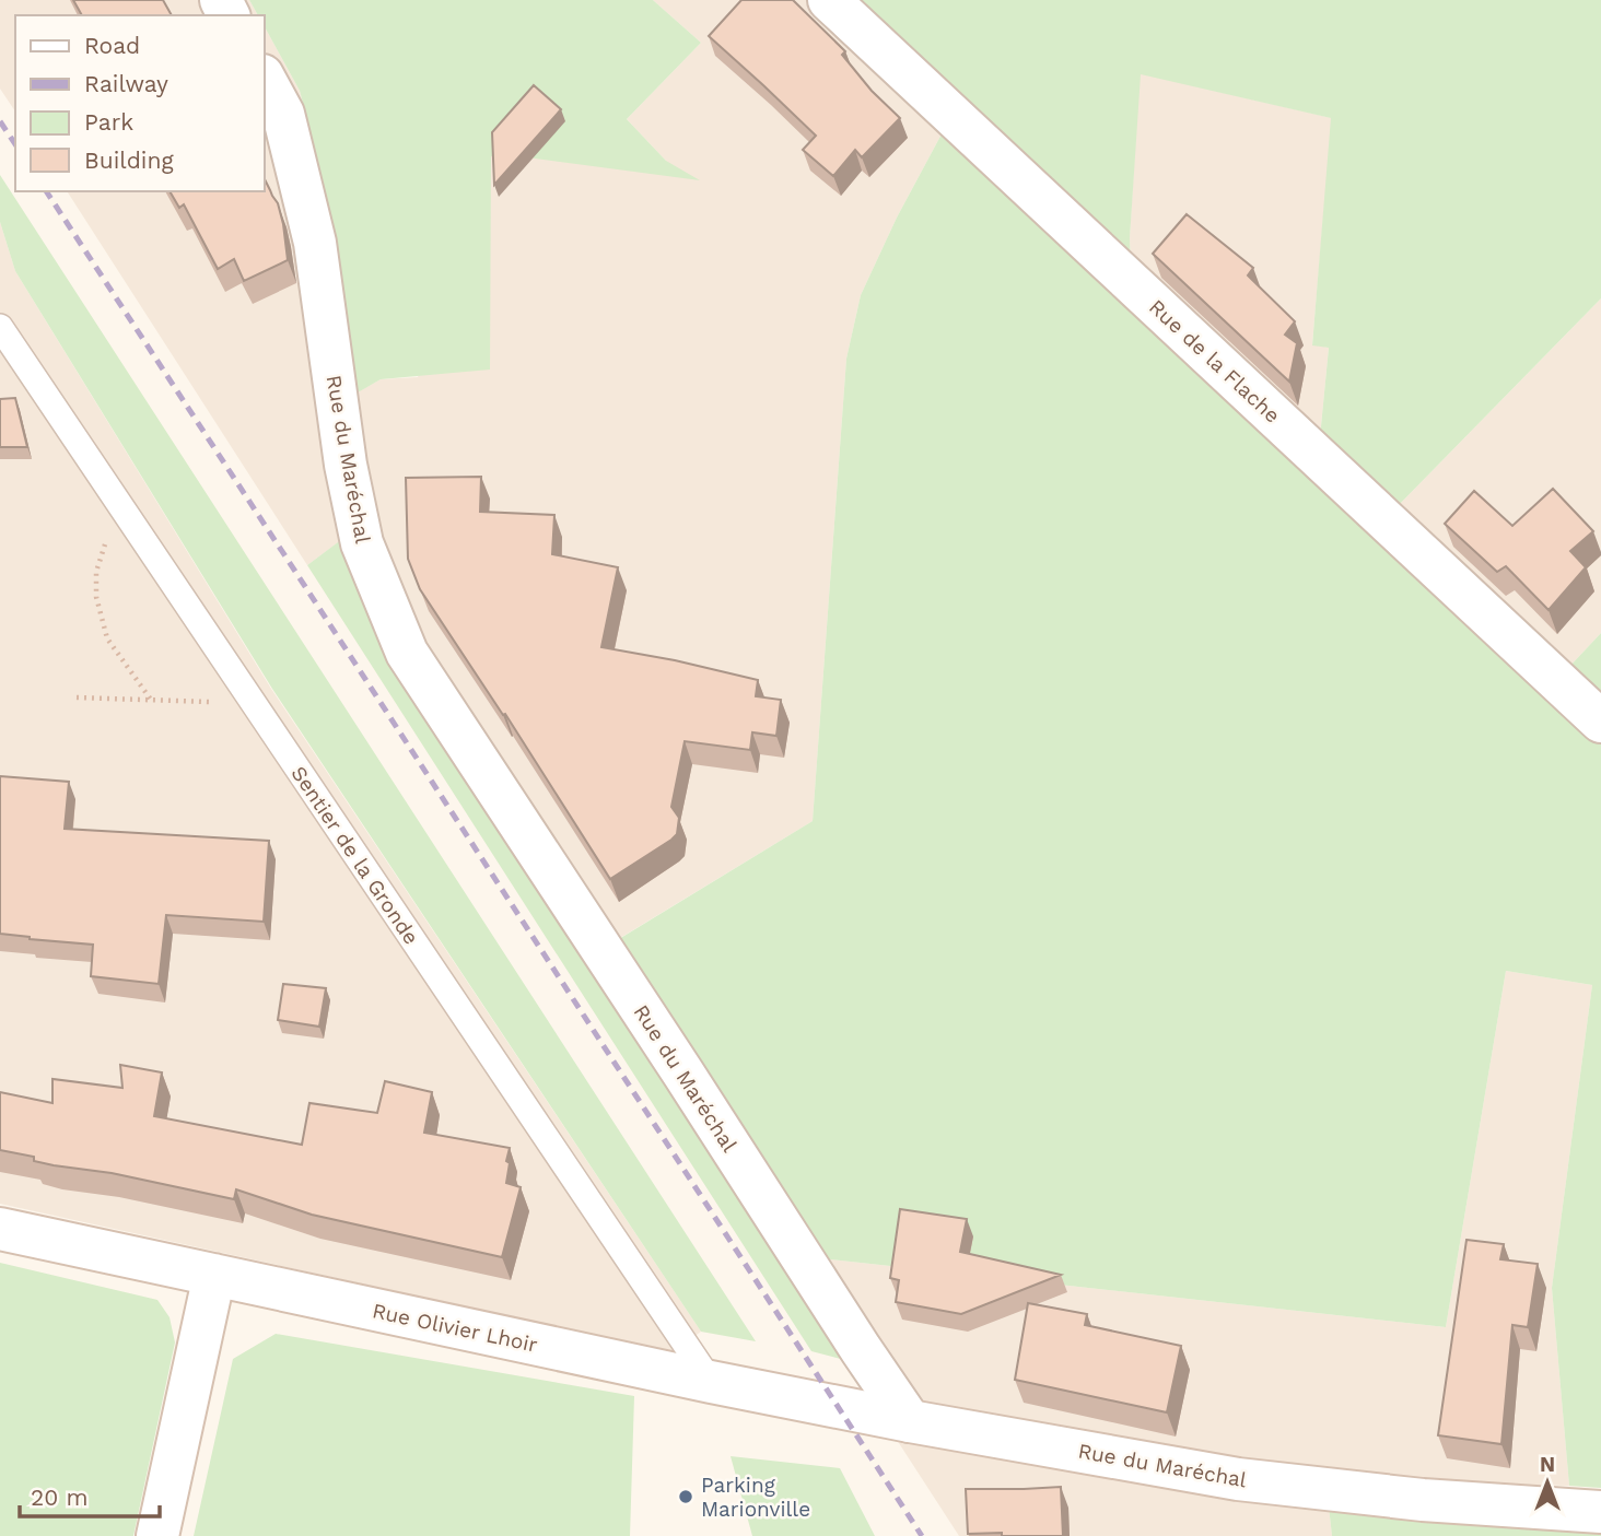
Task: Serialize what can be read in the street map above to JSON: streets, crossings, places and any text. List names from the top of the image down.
{
  "streets": {
    "street": ["Rue de la Flache", "Rue du Maréchal", "Rue Olivier Lhoir"],
    "lane": ["Sentier de la Gronde"]
  },
  "crossings": [
    ["Rue du Maréchal", "Rue Olivier Lhoir"],
    ["Sentier de la Gronde", "Rue Olivier Lhoir"]
  ],
  "places": ["Parking Marionville"],
  "legend": [
    "Road",
    "Railway",
    "Park",
    "Building"
  ],
  "scale_bar": "20 m",
  "north": "top"
}
